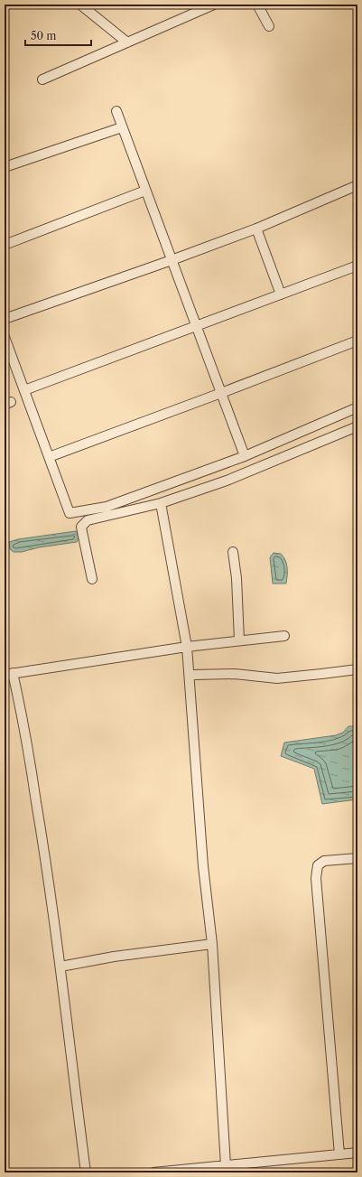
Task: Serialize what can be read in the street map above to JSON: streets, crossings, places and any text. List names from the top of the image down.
{
  "scale_bar": "50 m"
}
